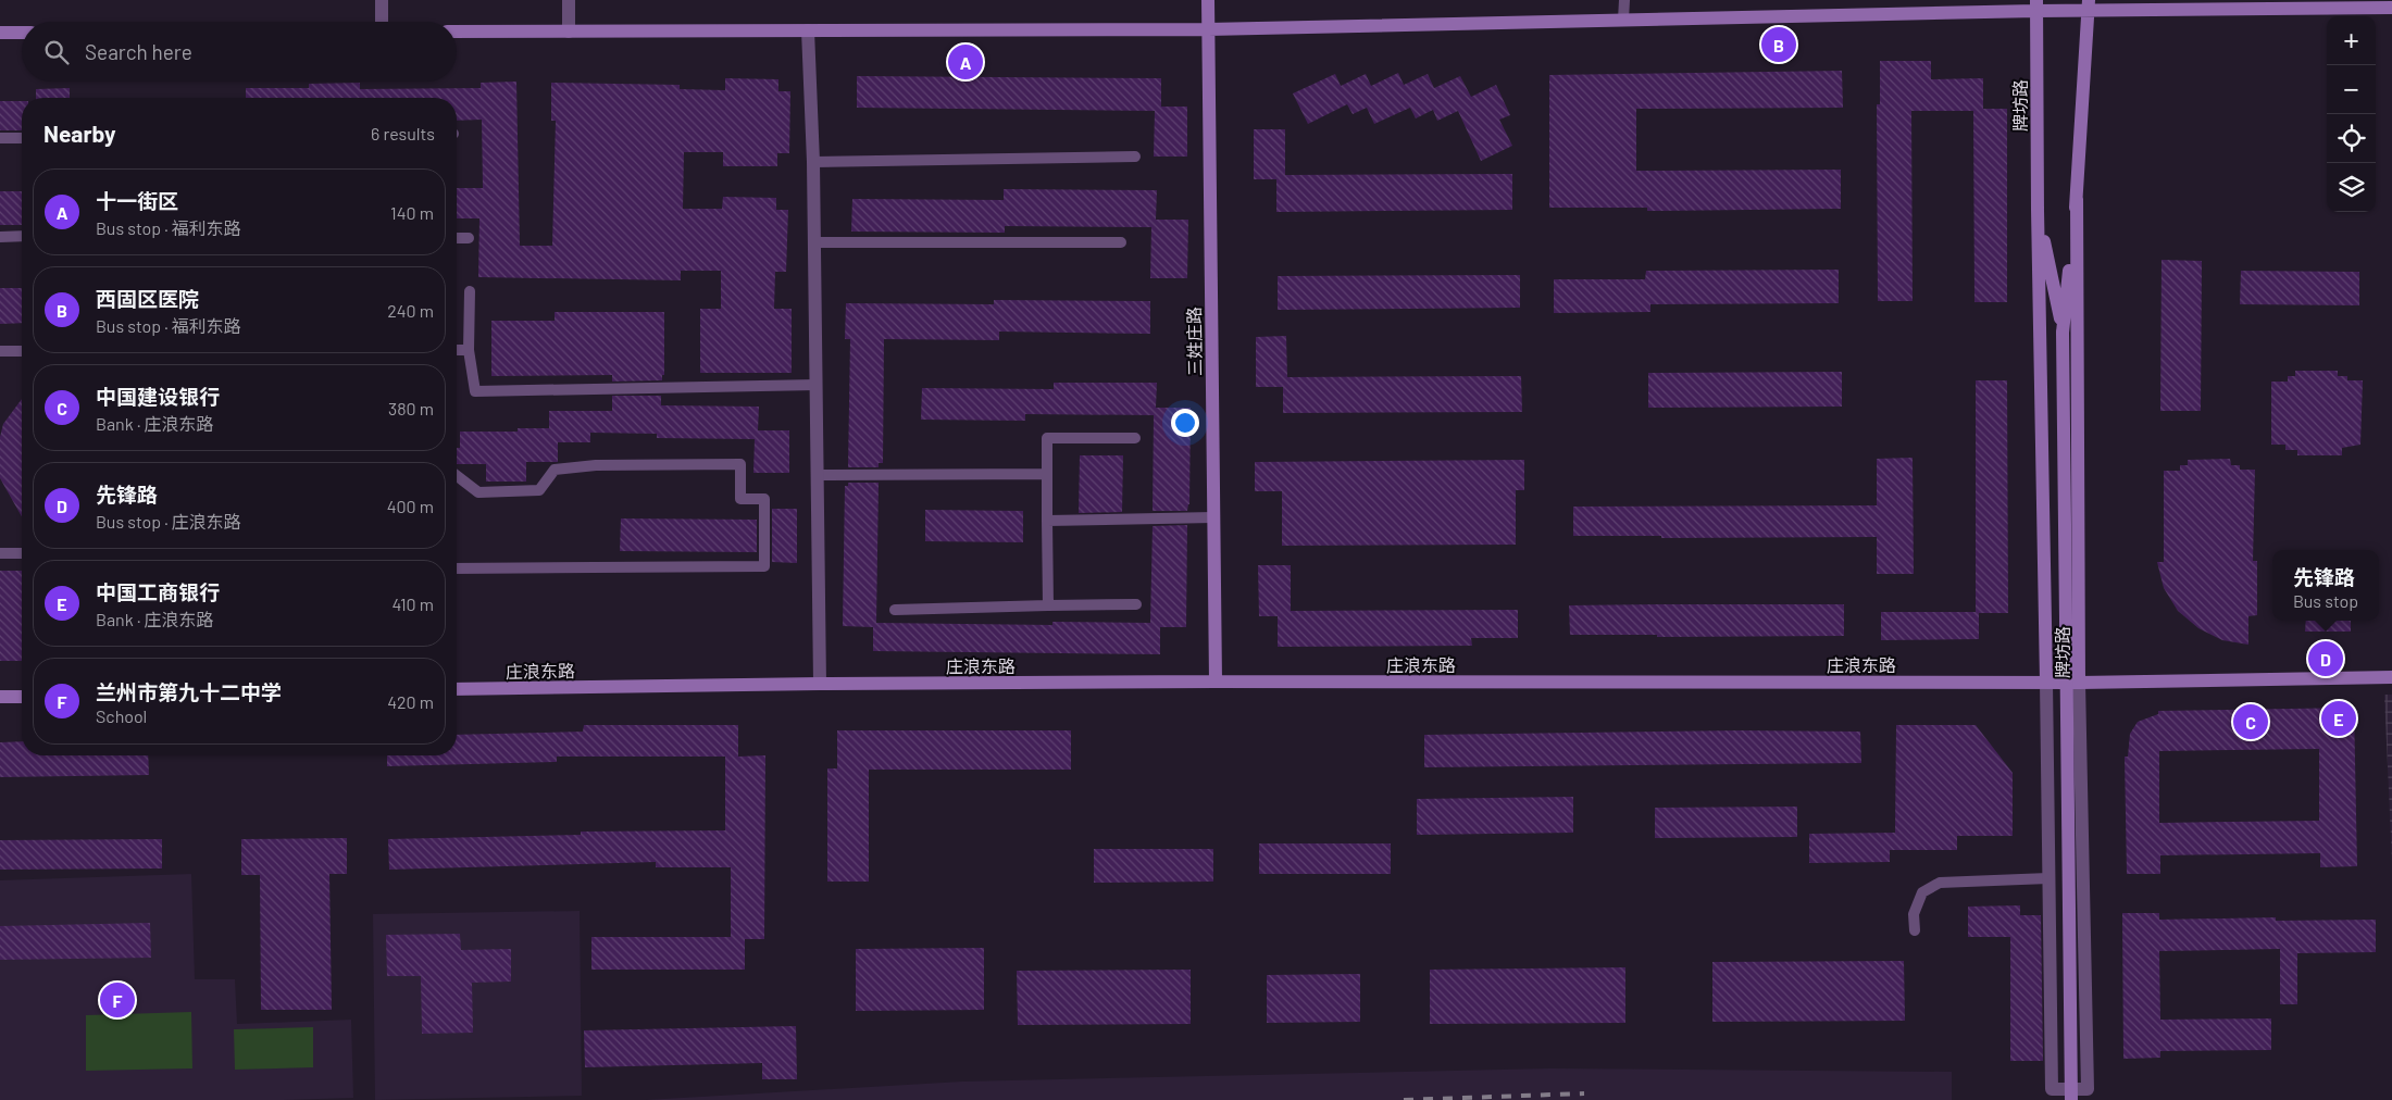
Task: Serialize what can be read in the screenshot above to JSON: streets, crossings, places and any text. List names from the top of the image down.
{
  "streets": {
    "street": ["牌坊路", "三姓庄路", "庄浪东路"]
  },
  "crossings": [
    ["牌坊路", "庄浪东路"],
    ["三姓庄路", "庄浪东路"]
  ],
  "page": {
    "map_buttons": ["+", "−"],
    "search": "Search here",
    "pins": [
      "B",
      "A",
      "D",
      "E",
      "C",
      "F"
    ],
    "heading": ["Nearby", "6 results"],
    "list": [
      {
        "mark": "A",
        "name": "十一街区",
        "note": "Bus stop · 福利东路",
        "value": "140 m"
      },
      {
        "mark": "B",
        "name": "西固区医院",
        "note": "Bus stop · 福利东路",
        "value": "240 m"
      },
      {
        "mark": "C",
        "name": "中国建设银行",
        "note": "Bank · 庄浪东路",
        "value": "380 m"
      },
      {
        "mark": "D",
        "name": "先锋路",
        "note": "Bus stop · 庄浪东路",
        "value": "400 m"
      },
      {
        "mark": "E",
        "name": "中国工商银行",
        "note": "Bank · 庄浪东路",
        "value": "410 m"
      },
      {
        "mark": "F",
        "name": "兰州市第九十二中学",
        "note": "School",
        "value": "420 m"
      }
    ],
    "popup": ["先锋路", "Bus stop"]
  }
}
